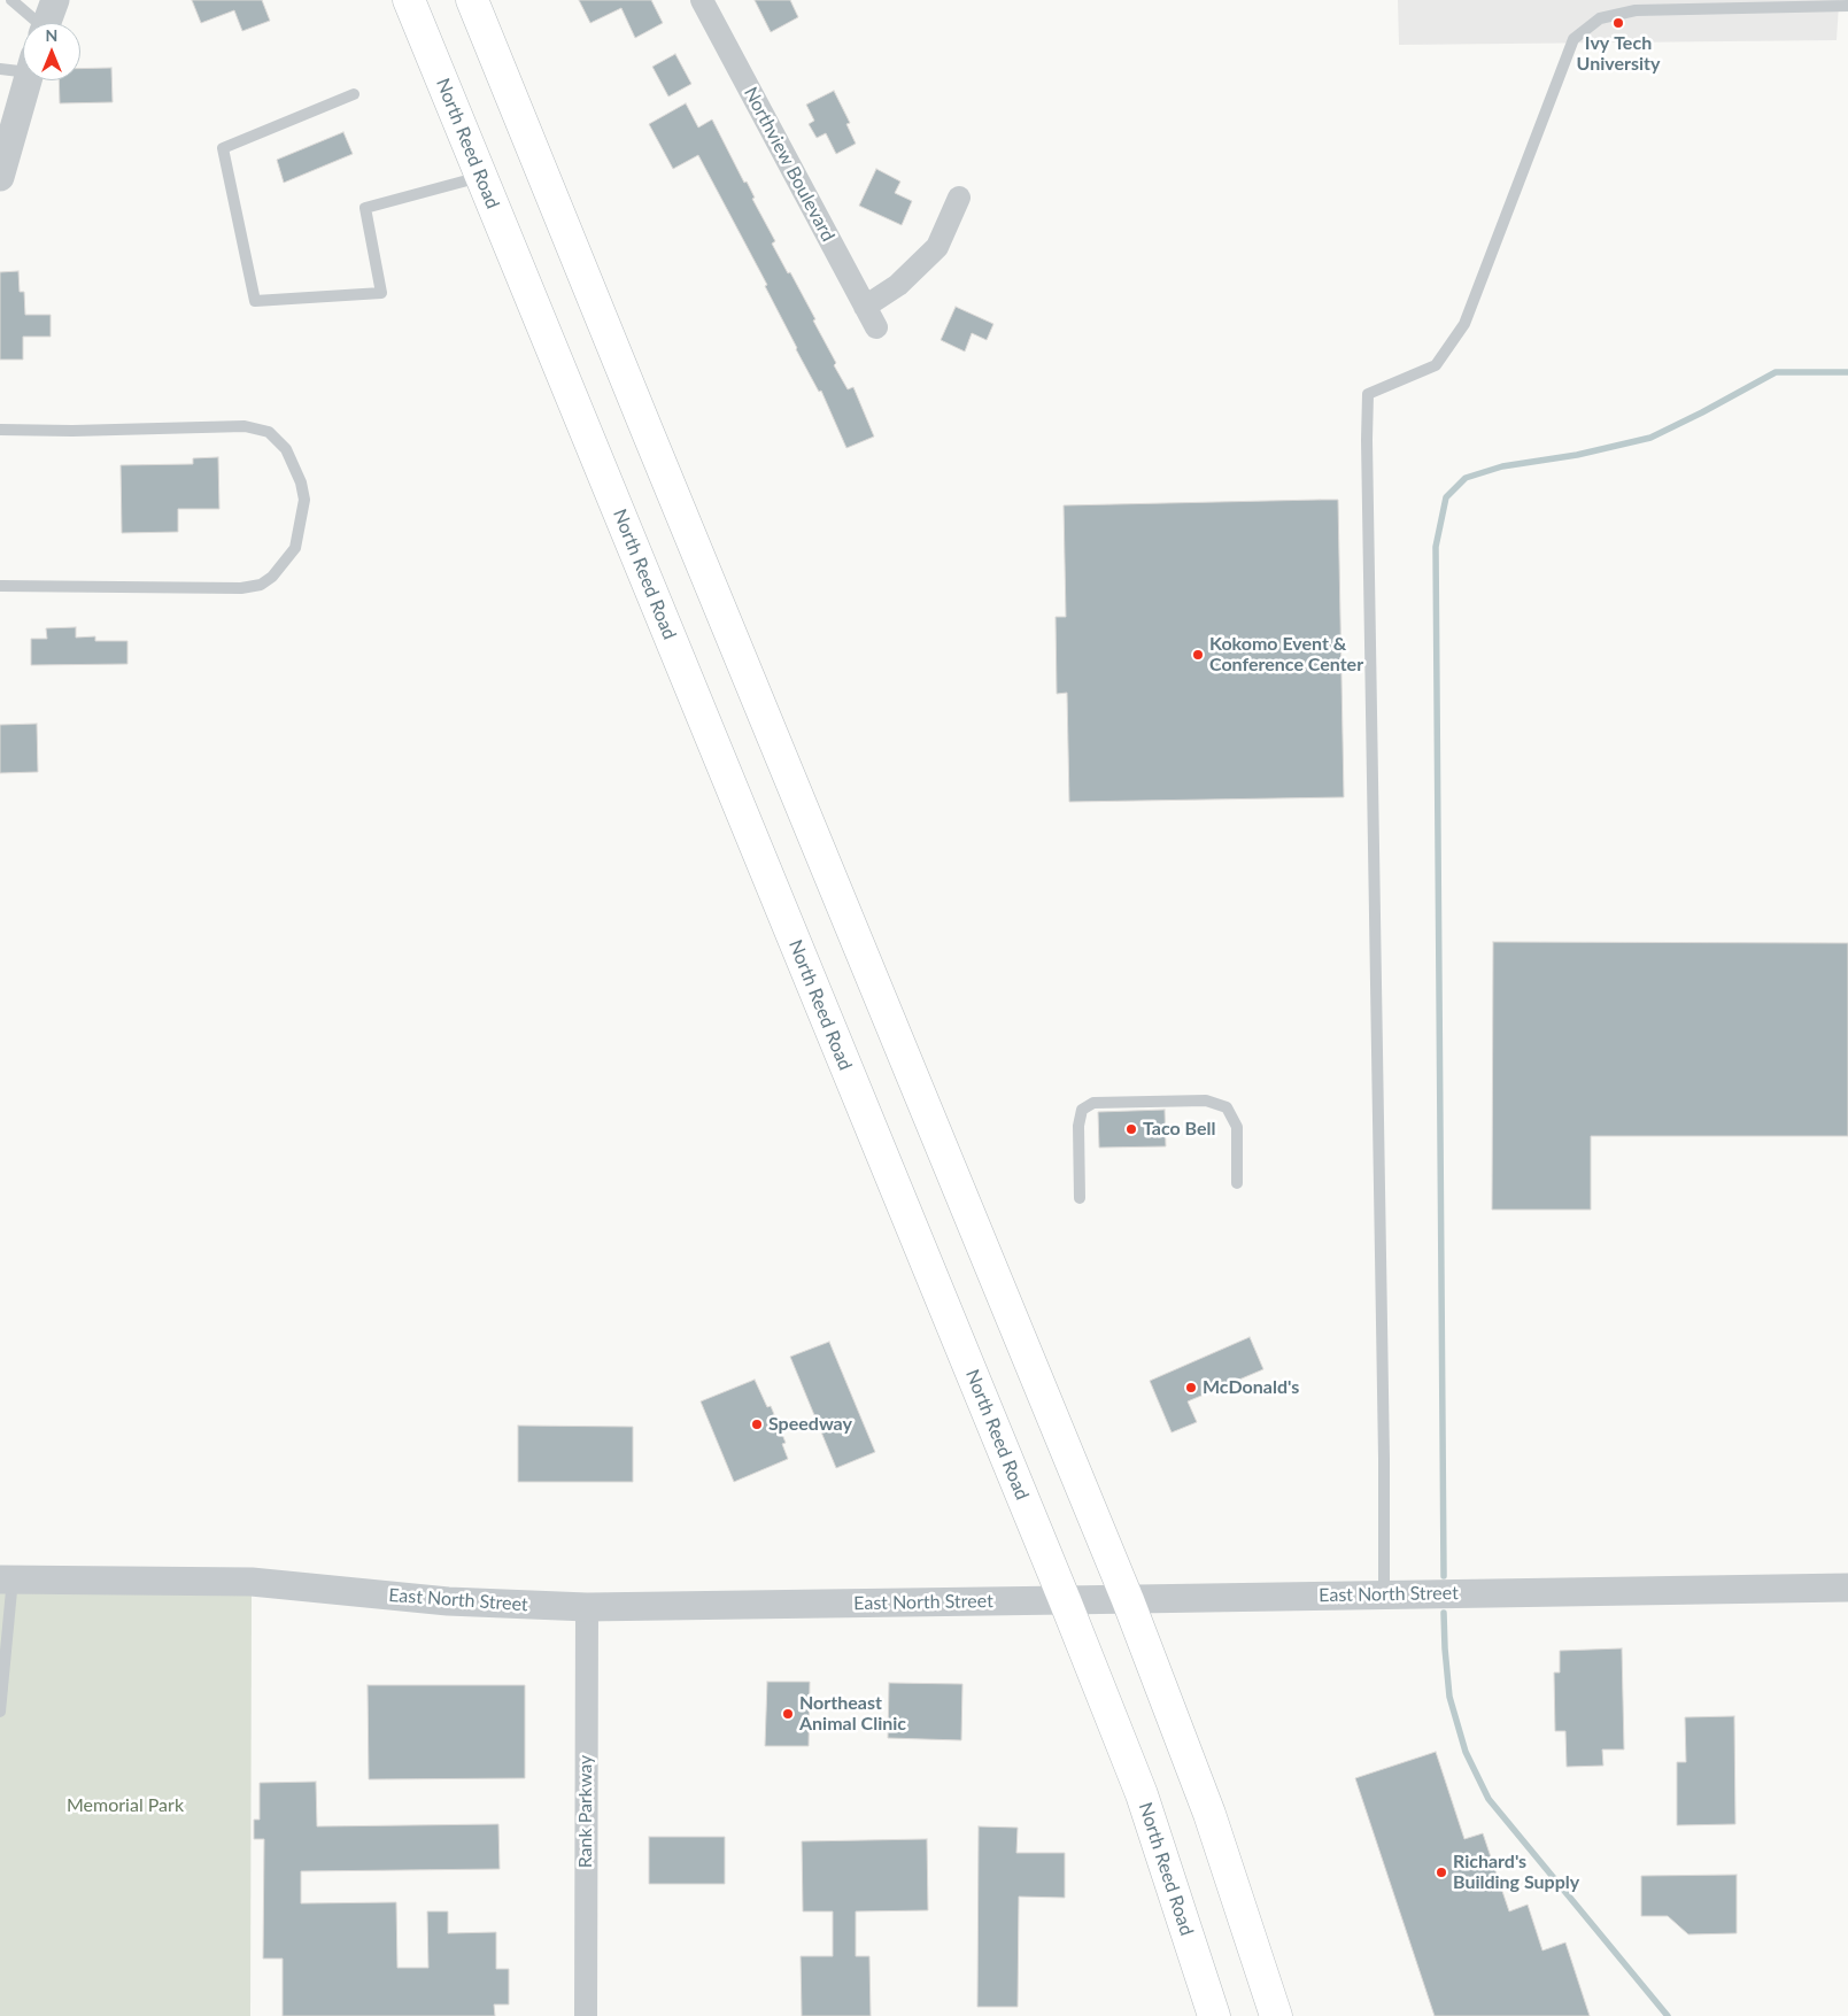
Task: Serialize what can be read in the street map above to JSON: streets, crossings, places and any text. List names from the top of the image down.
{
  "streets": {
    "main road": ["North Reed Road"],
    "street": ["Northview Boulevard", "East North Street", "Rank Parkway"]
  },
  "crossings": [
    ["North Reed Road", "East North Street"],
    ["East North Street", "Rank Parkway"]
  ],
  "parks": ["Memorial Park"],
  "places": [
    "Ivy Tech University",
    "Kokomo Event & Conference Center",
    "Taco Bell",
    "McDonald's",
    "Speedway",
    "Northeast Animal Clinic",
    "Richard's Building Supply"
  ],
  "north": "top"
}
